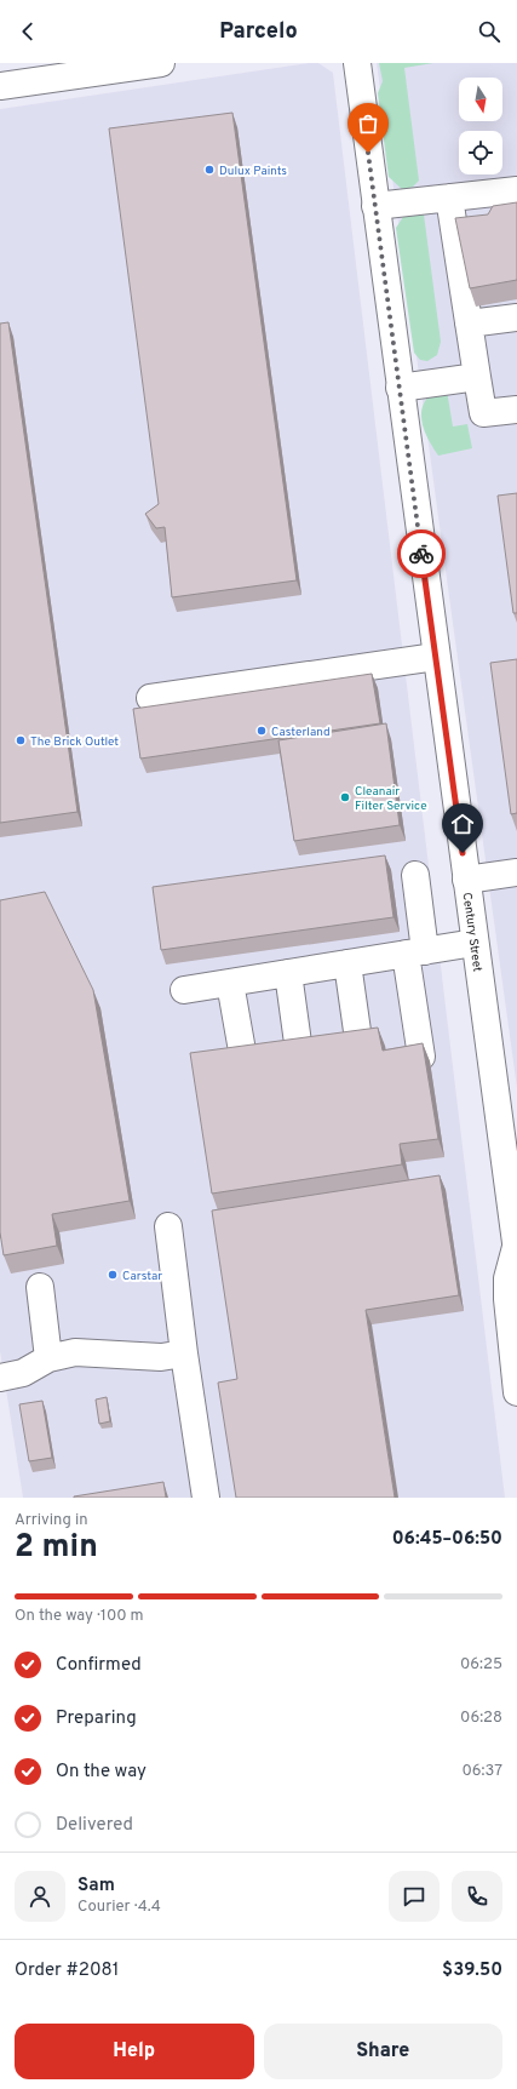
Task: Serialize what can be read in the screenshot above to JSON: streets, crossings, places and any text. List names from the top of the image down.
{
  "streets": {
    "main road": ["Century Street"]
  },
  "places": [
    "Dulux Paints",
    "Casterland",
    "The Brick Outlet",
    "Cleanair Filter Service",
    "Carstar"
  ],
  "north": "bottom",
  "page": {
    "header": "Parcelo",
    "heading": ["2 min", "Arriving in", "06:45–06:50"],
    "panel": [
      "Sam",
      "Courier · 4.4",
      "Order #2081",
      "$39.50"
    ],
    "bar": "On the way · 100 m",
    "list": [
      ["Confirmed", "06:25"],
      ["Preparing", "06:28"],
      ["On the way", "06:37"],
      "Delivered"
    ],
    "buttons": ["Help", "Share"]
  }
}
